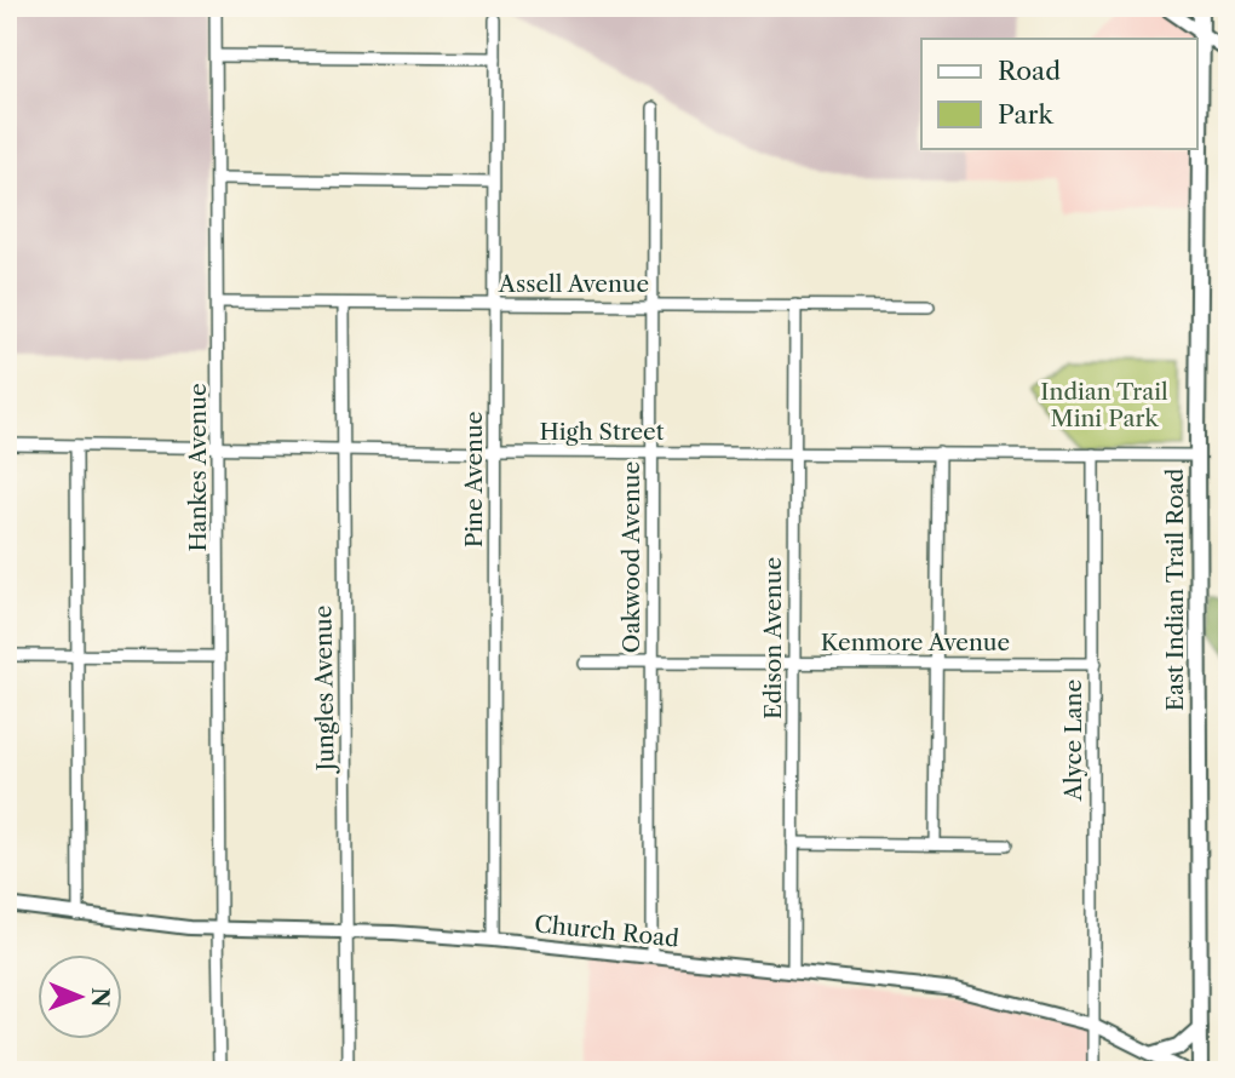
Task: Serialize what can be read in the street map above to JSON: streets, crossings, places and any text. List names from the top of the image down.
{
  "streets": {
    "main road": ["East Indian Trail Road"],
    "street": [
      "Assell Avenue",
      "High Street",
      "Hankes Avenue",
      "Pine Avenue",
      "Oakwood Avenue",
      "Edison Avenue",
      "Kenmore Avenue",
      "Jungles Avenue",
      "Alyce Lane",
      "Church Road"
    ]
  },
  "crossings": [
    ["Assell Avenue", "Hankes Avenue"],
    ["Assell Avenue", "Pine Avenue"],
    ["Assell Avenue", "Oakwood Avenue"],
    ["Assell Avenue", "Edison Avenue"],
    ["Assell Avenue", "Jungles Avenue"],
    ["High Street", "Hankes Avenue"],
    ["High Street", "Pine Avenue"],
    ["High Street", "Oakwood Avenue"],
    ["High Street", "East Indian Trail Road"],
    ["High Street", "Edison Avenue"],
    ["High Street", "Jungles Avenue"],
    ["High Street", "Alyce Lane"],
    ["Hankes Avenue", "Church Road"],
    ["Pine Avenue", "Church Road"],
    ["Oakwood Avenue", "Kenmore Avenue"],
    ["Oakwood Avenue", "Church Road"],
    ["Edison Avenue", "Kenmore Avenue"],
    ["Edison Avenue", "Church Road"],
    ["Kenmore Avenue", "Alyce Lane"],
    ["Jungles Avenue", "Church Road"],
    ["Alyce Lane", "Church Road"]
  ],
  "parks": ["Indian Trail Mini Park"],
  "legend": ["Road", "Park"],
  "north": "right"
}
